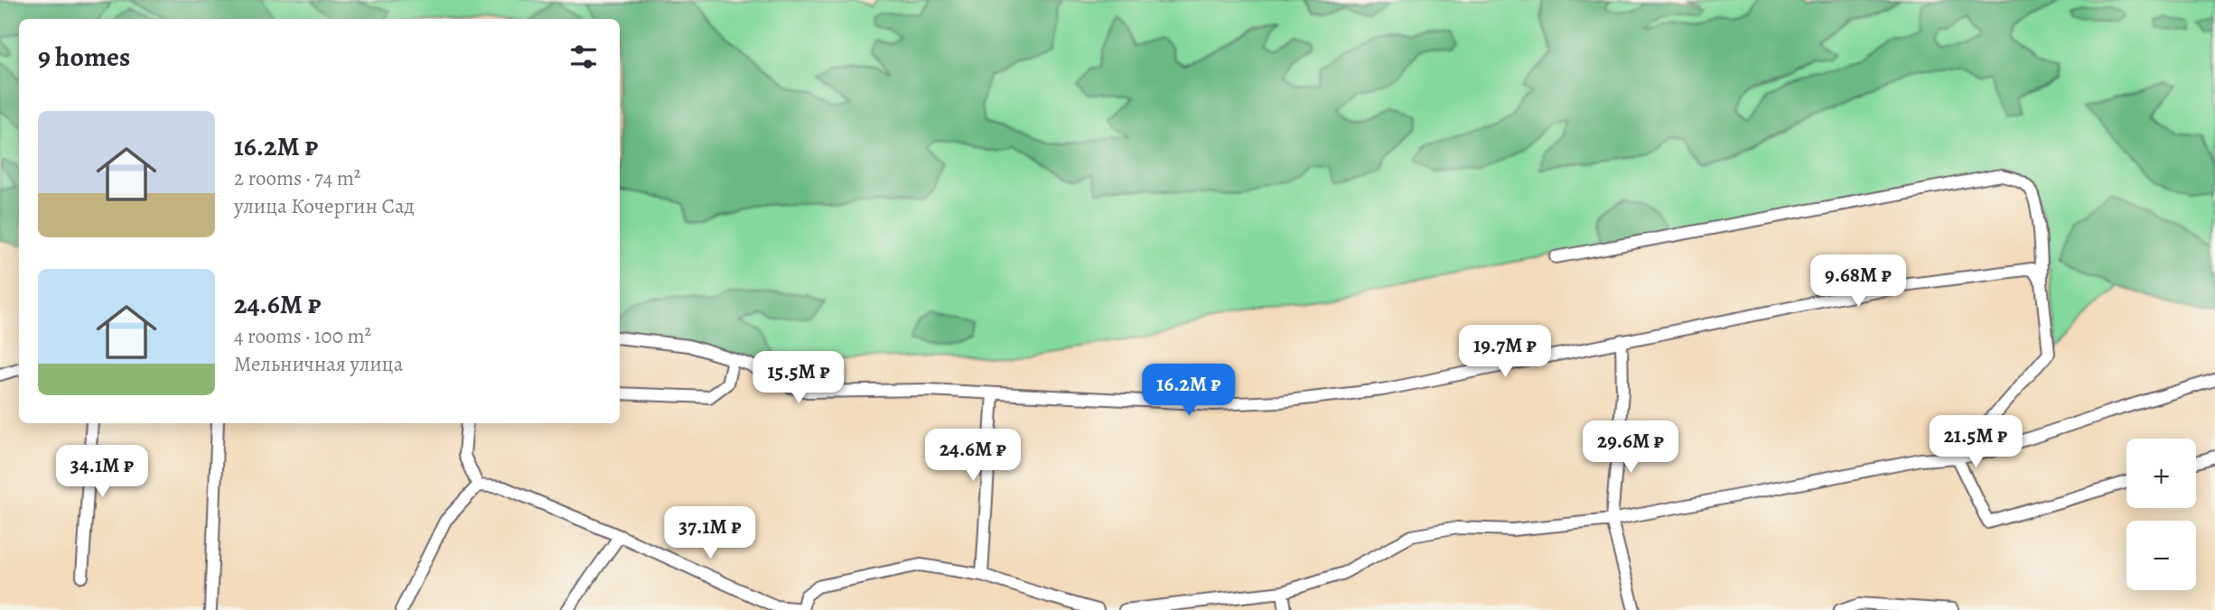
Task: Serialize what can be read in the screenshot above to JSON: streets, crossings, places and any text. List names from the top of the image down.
{
  "page": {
    "heading": "9 homes",
    "list": [
      {
        "name": "16.2M ₽",
        "note": "2 rooms · 74 m² · улица Кочергин Сад"
      },
      {
        "name": "24.6M ₽",
        "note": "4 rooms · 100 m² · Мельничная улица"
      }
    ],
    "price": [
      "9.68M ₽",
      "19.7M ₽",
      "15.5M ₽",
      "16.2M ₽",
      "21.5M ₽",
      "29.6M ₽",
      "24.6M ₽",
      "34.1M ₽",
      "37.1M ₽"
    ],
    "map_buttons": ["+", "−"]
  }
}
